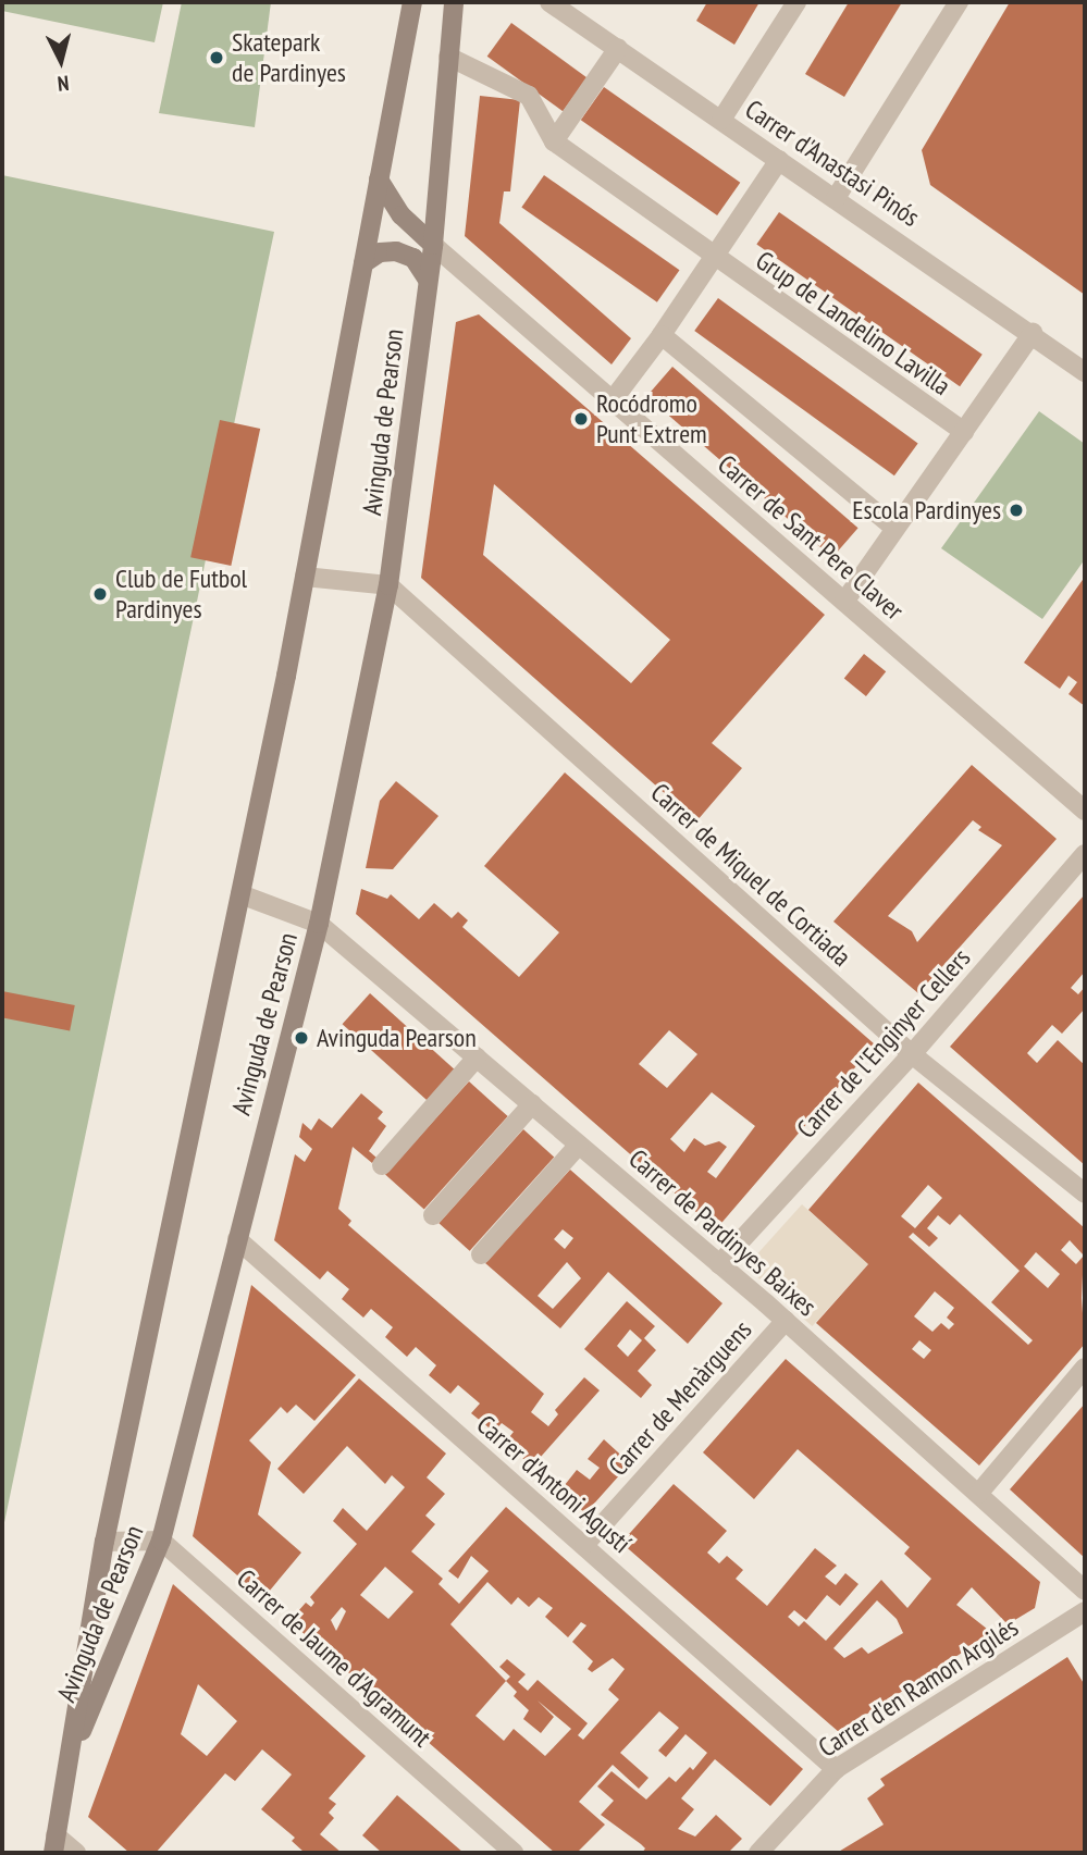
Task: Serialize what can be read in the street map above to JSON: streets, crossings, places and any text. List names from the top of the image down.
{
  "streets": {
    "street": [
      "Carrer d'Anastasi Pinós",
      "Grup de Landelino Lavilla",
      "Avinguda de Pearson",
      "Carrer de Sant Pere Claver",
      "Carrer de Miquel de Cortiada",
      "Carrer de l'Enginyer Cellers",
      "Carrer de Pardinyes Baixes",
      "Carrer de Menàrguens",
      "Carrer d'Antoni Agustí",
      "Carrer de Jaume d'Agramunt",
      "Carrer d'en Ramon Argilés"
    ]
  },
  "crossings": [
    ["Carrer d'Anastasi Pinós", "Grup de Landelino Lavilla"],
    ["Grup de Landelino Lavilla", "Avinguda de Pearson"],
    ["Grup de Landelino Lavilla", "Carrer de Sant Pere Claver"],
    ["Avinguda de Pearson", "Carrer de Sant Pere Claver"],
    ["Avinguda de Pearson", "Carrer de Miquel de Cortiada"],
    ["Avinguda de Pearson", "Carrer de Pardinyes Baixes"],
    ["Avinguda de Pearson", "Carrer d'Antoni Agustí"],
    ["Avinguda de Pearson", "Carrer de Jaume d'Agramunt"],
    ["Carrer de Miquel de Cortiada", "Carrer de l'Enginyer Cellers"],
    ["Carrer de l'Enginyer Cellers", "Carrer de Pardinyes Baixes"],
    ["Carrer de Pardinyes Baixes", "Carrer de Menàrguens"],
    ["Carrer de Menàrguens", "Carrer d'Antoni Agustí"],
    ["Carrer d'Antoni Agustí", "Carrer d'en Ramon Argilés"]
  ],
  "places": [
    "Skatepark de Pardinyes",
    "Rocódromo Punt Extrem",
    "Escola Pardinyes",
    "Club de Futbol Pardinyes",
    "Avinguda Pearson"
  ],
  "north": "bottom"
}
